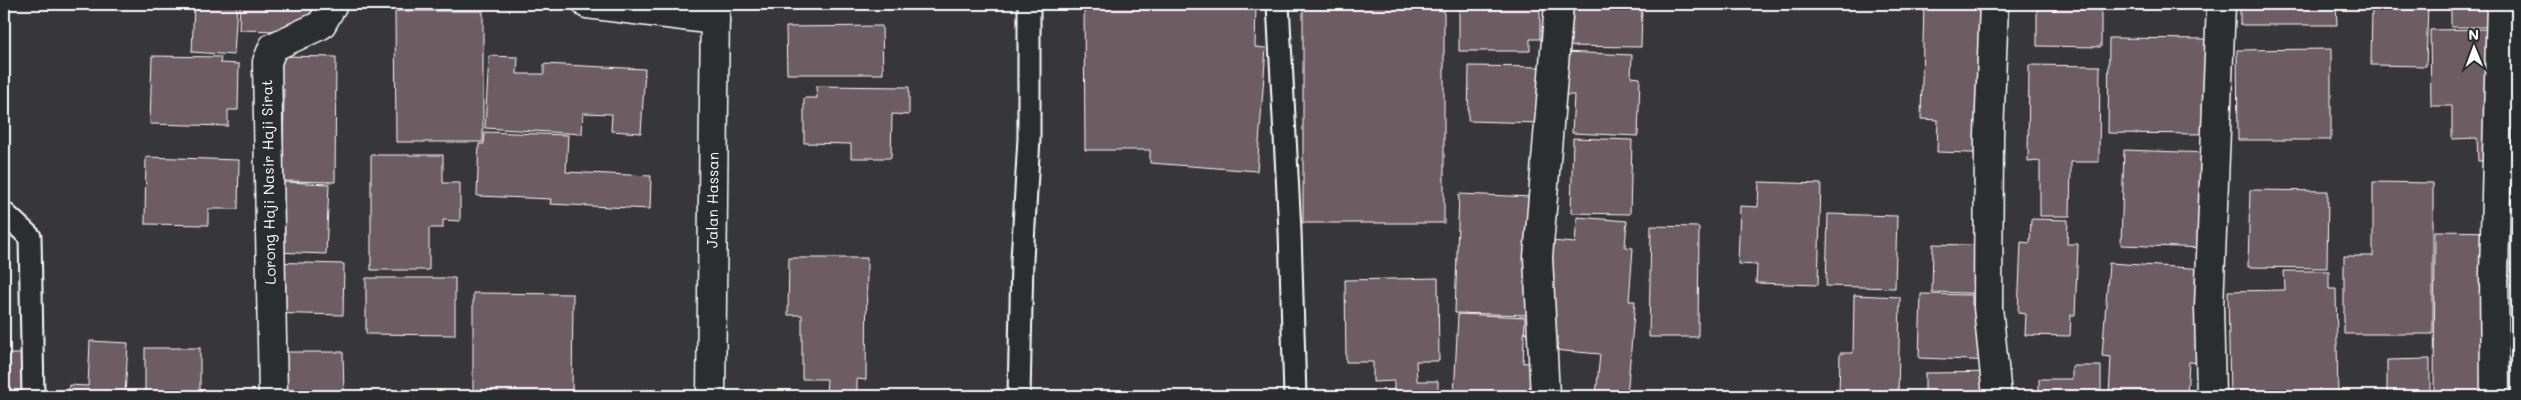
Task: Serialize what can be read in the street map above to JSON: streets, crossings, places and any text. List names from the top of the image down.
{
  "streets": {
    "street": ["Lorong Haji Nasir Haji Sirat", "Jalan Hassan"]
  },
  "north": "top"
}
